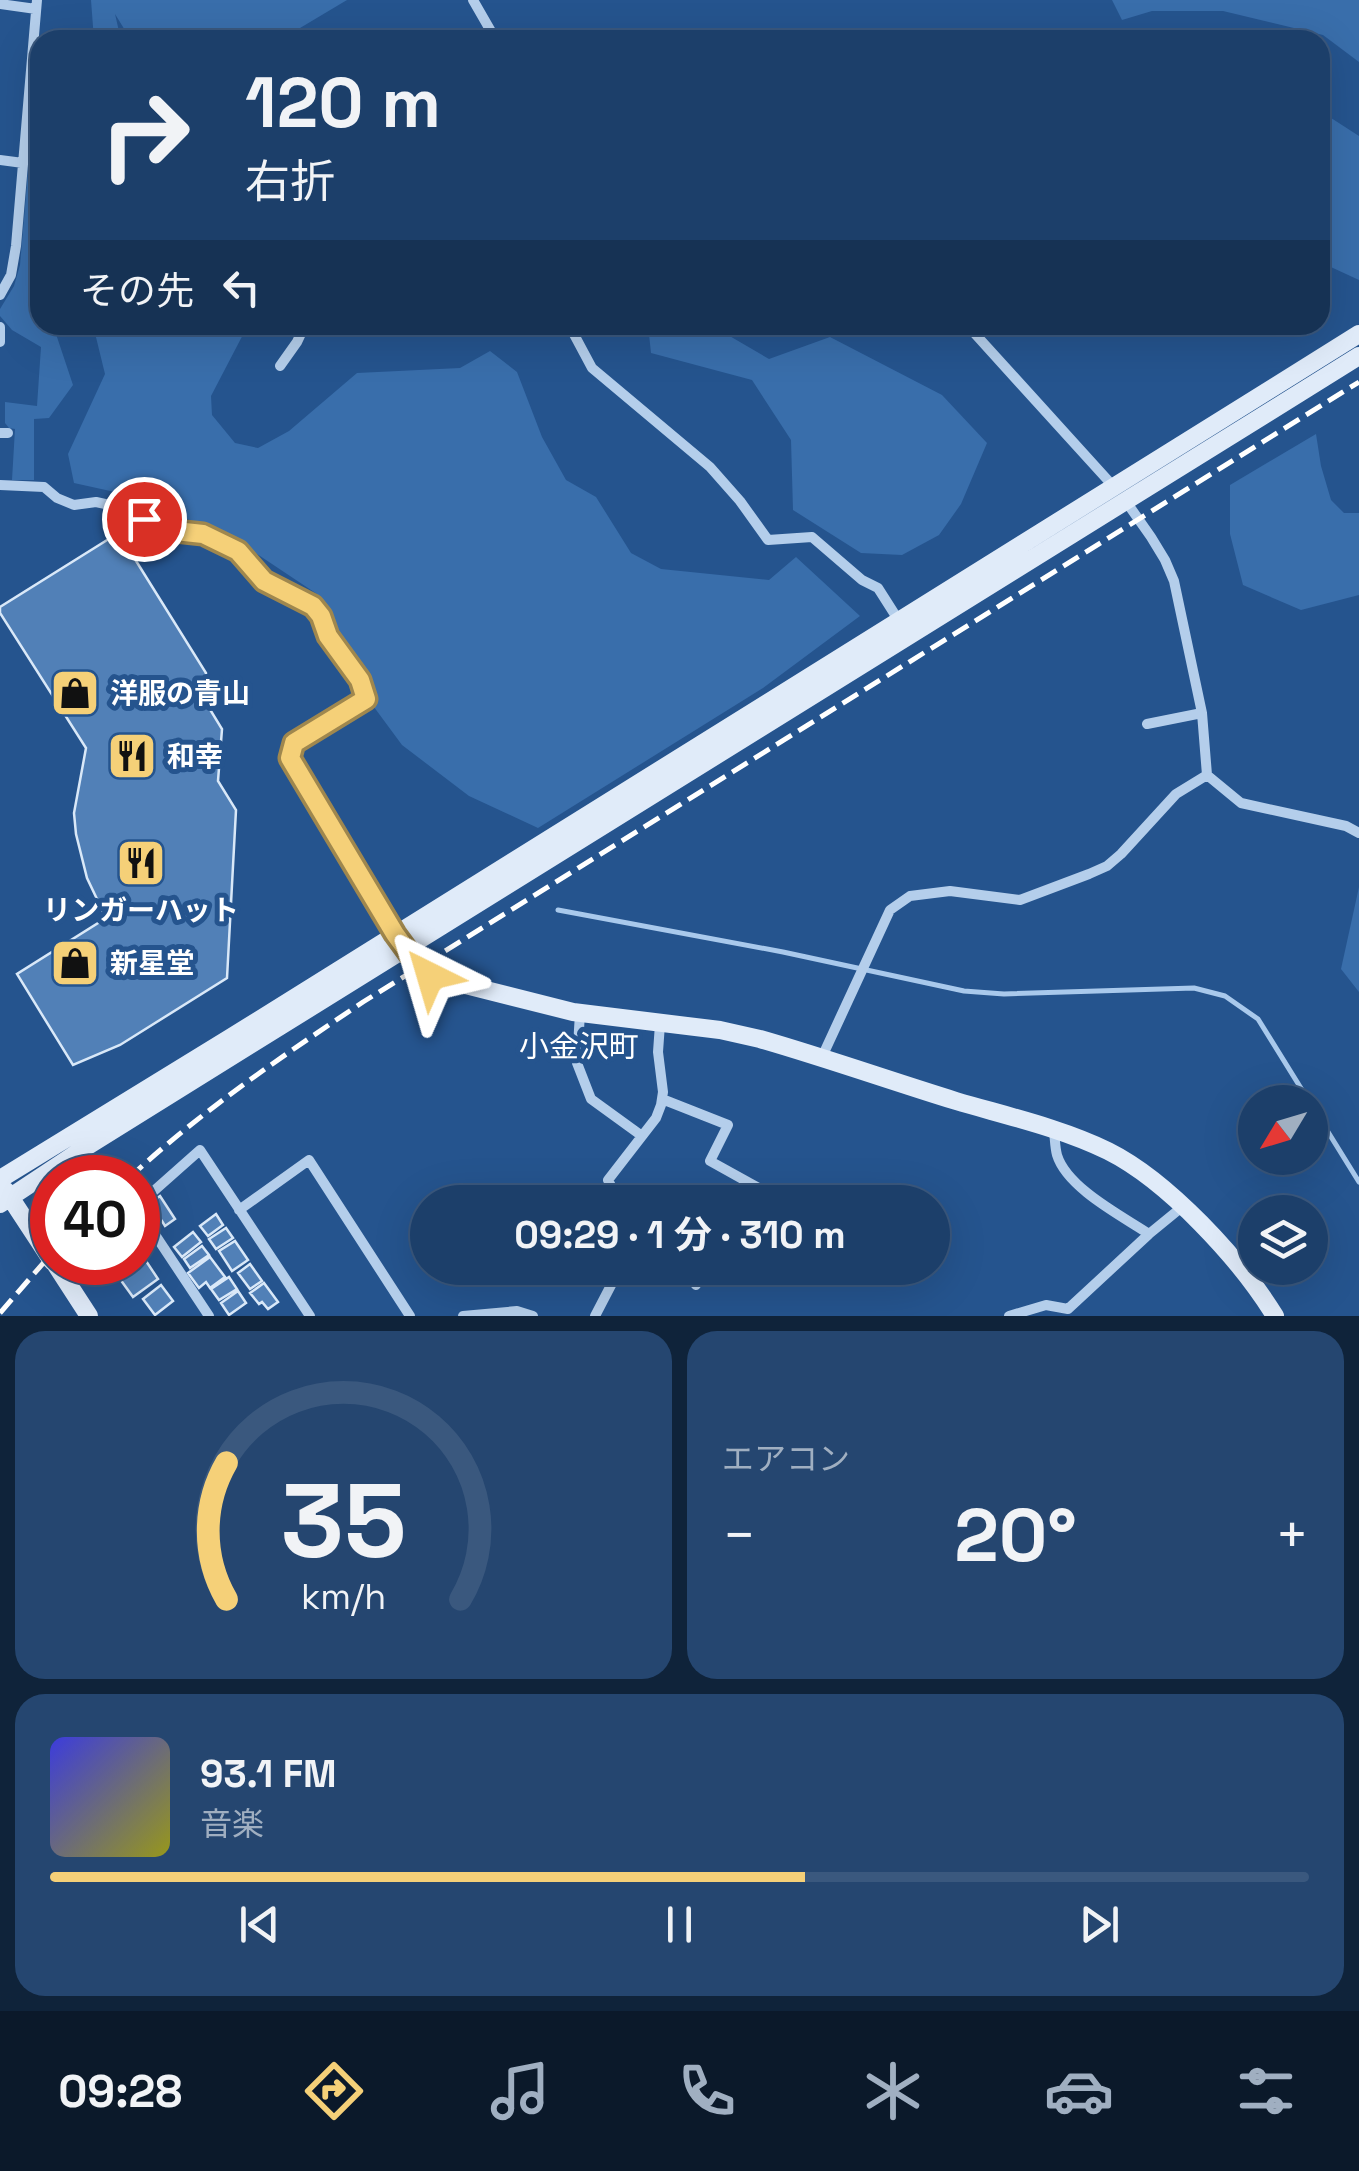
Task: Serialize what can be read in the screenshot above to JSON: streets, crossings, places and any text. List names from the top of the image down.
{
  "districts": ["小金沢町"],
  "places": {
    "shop": ["洋服の青山", "新星堂"],
    "restaurant": ["和幸", "リンガーハット"]
  },
  "north": "bottom left",
  "page": {
    "turn": ["120 m", "右折"],
    "then": "その先",
    "limit": "40",
    "trip": "09:29 · 1 分 · 310 m",
    "tile": "エアコン",
    "heat": ["−", "20°", "+"],
    "song": ["93.1 FM", "音楽"],
    "tabs": "09:28",
    "gauge": ["35", "km/h"]
  }
}
